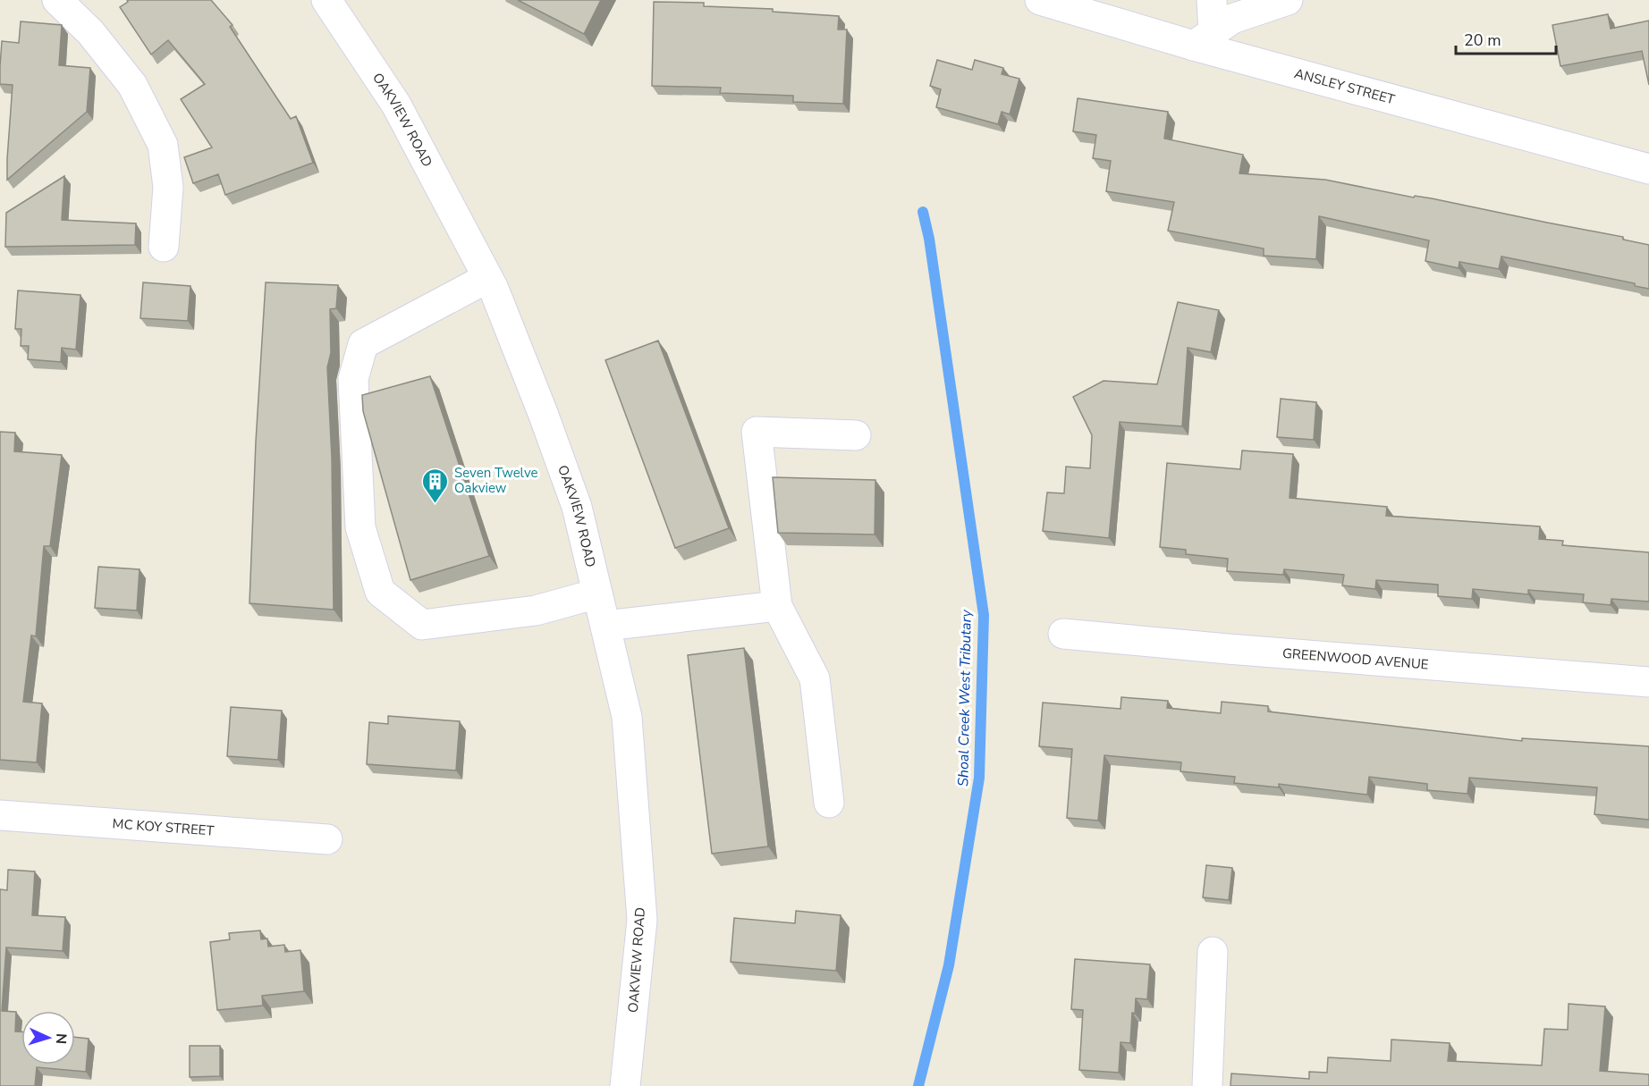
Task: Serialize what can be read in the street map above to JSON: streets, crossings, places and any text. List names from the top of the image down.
{
  "streets": {
    "street": [
      "ANSLEY STREET",
      "OAKVIEW ROAD",
      "GREENWOOD AVENUE",
      "MC KOY STREET"
    ]
  },
  "water": ["Shoal Creek West Tributary"],
  "places": {
    "building": ["Seven Twelve Oakview"]
  },
  "scale_bar": "20 m",
  "north": "right"
}
